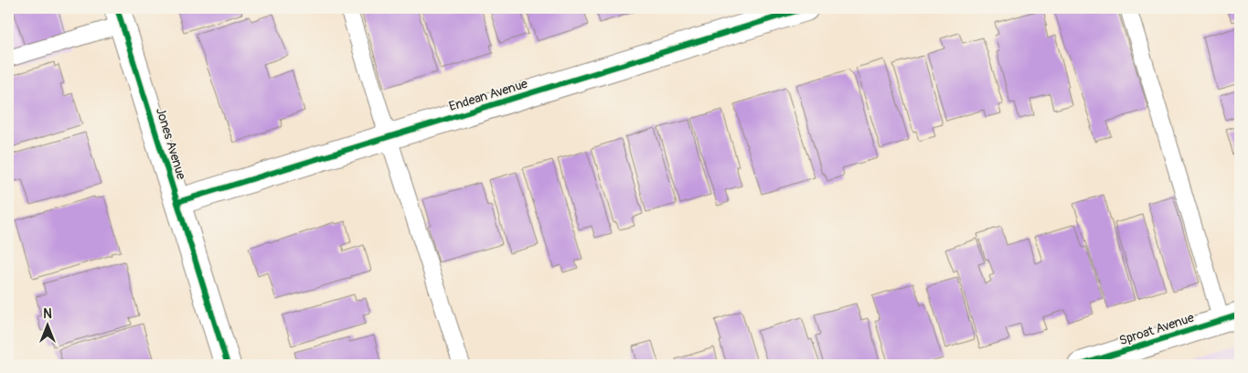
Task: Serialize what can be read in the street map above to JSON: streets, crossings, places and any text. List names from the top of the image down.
{
  "streets": {
    "street": ["Endean Avenue", "Jones Avenue", "Sproat Avenue"]
  },
  "crossings": [
    ["Endean Avenue", "Jones Avenue"]
  ],
  "north": "top"
}
